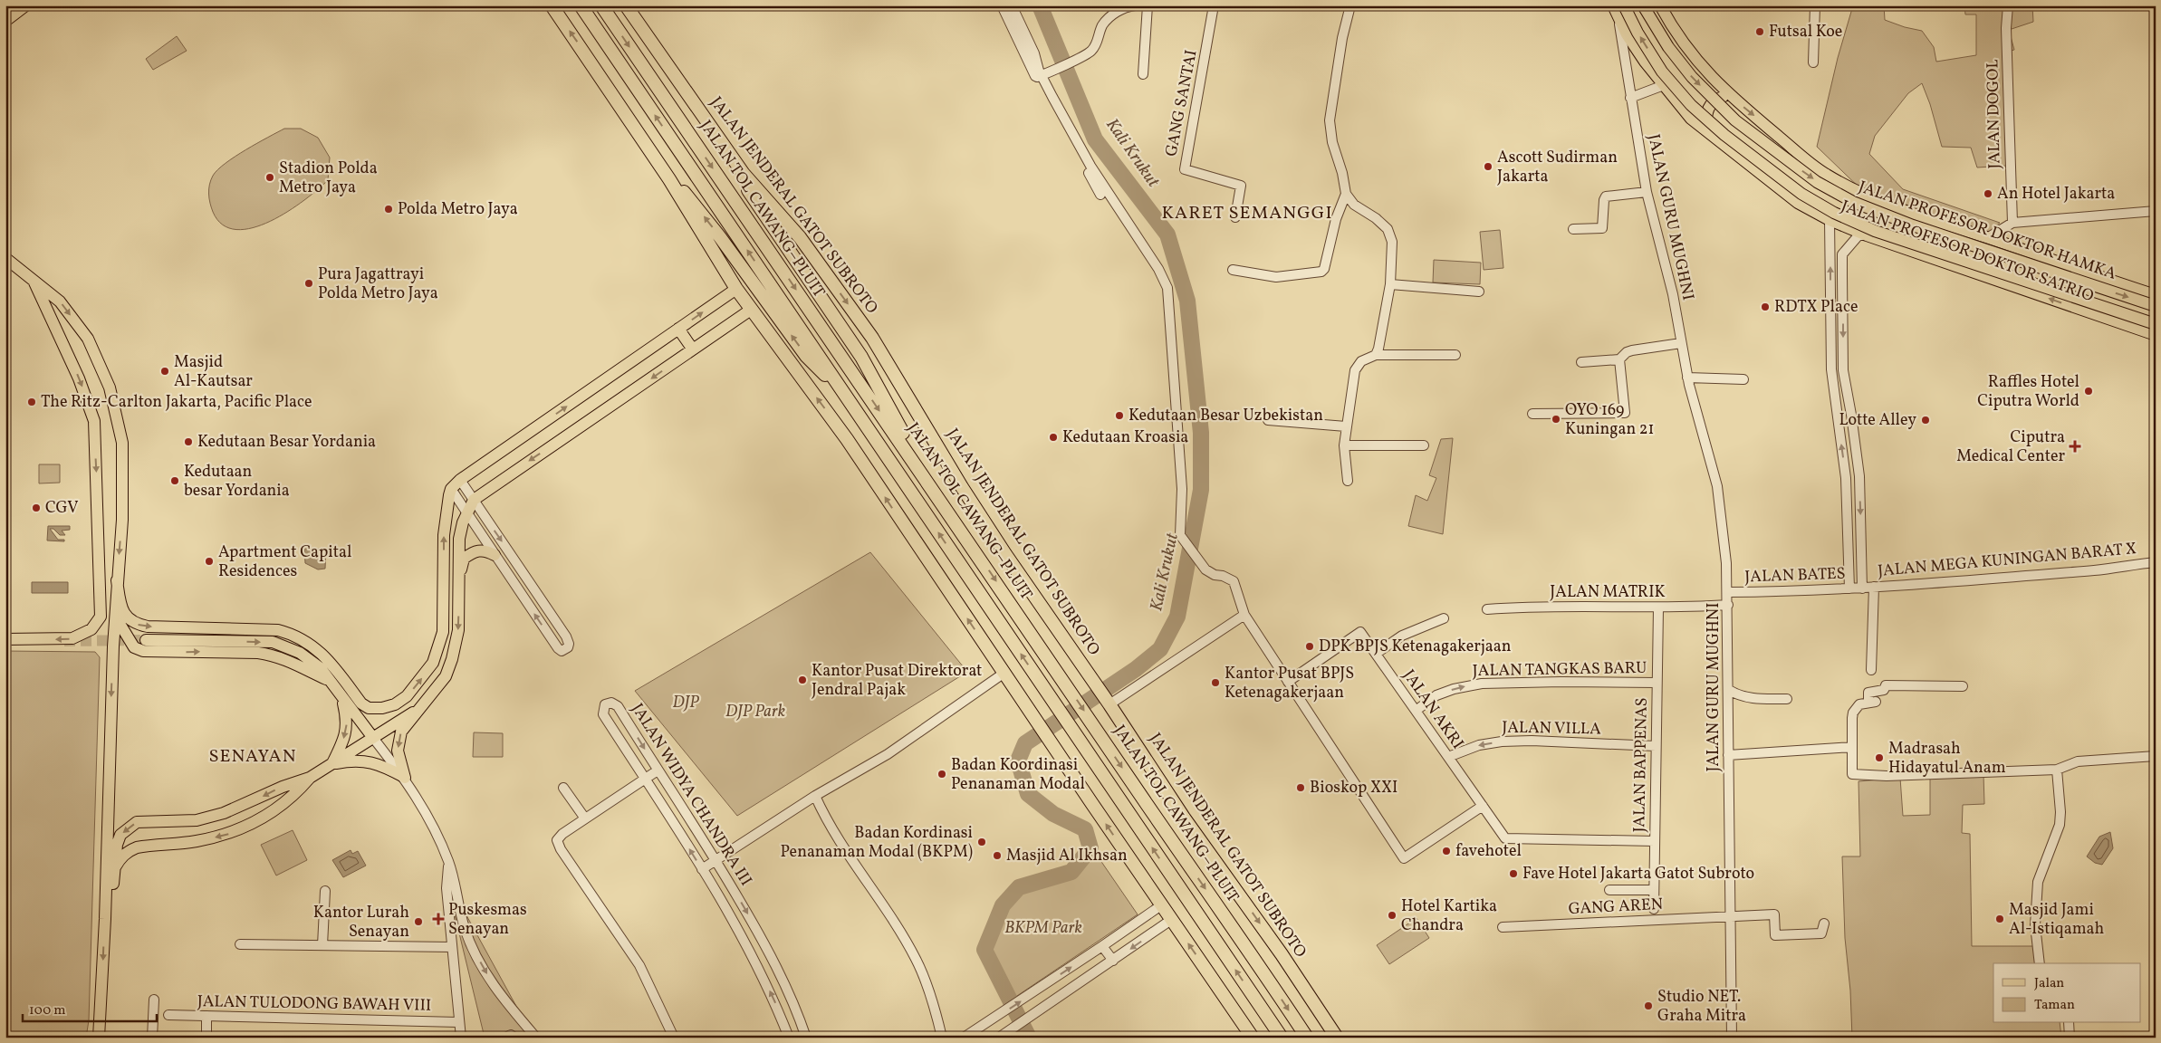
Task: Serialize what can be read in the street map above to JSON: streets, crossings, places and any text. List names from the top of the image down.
{
  "streets": {
    "highway": ["JALAN JENDERAL GATOT SUBROTO", "JALAN TOL CAWANG–PLUIT"],
    "main road": ["JALAN PROFESOR DOKTOR HAMKA", "JALAN PROFESOR DOKTOR SATRIO"],
    "street": [
      "GANG SANTAI",
      "JALAN DOGOL",
      "JALAN GURU MUGHNI",
      "JALAN MEGA KUNINGAN BARAT X",
      "JALAN BATES",
      "JALAN MATRIK",
      "JALAN TANGKAS BARU",
      "JALAN AKRI",
      "JALAN VILLA",
      "JALAN BAPPENAS",
      "JALAN WIDYA CHANDRA III",
      "GANG AREN",
      "JALAN TULODONG BAWAH VIII"
    ]
  },
  "crossings": [
    ["JALAN GURU MUGHNI", "JALAN PROFESOR DOKTOR SATRIO"],
    ["JALAN GURU MUGHNI", "JALAN BATES"],
    ["JALAN GURU MUGHNI", "JALAN MATRIK"],
    ["JALAN GURU MUGHNI", "GANG AREN"],
    ["JALAN MEGA KUNINGAN BARAT X", "JALAN BATES"],
    ["JALAN MATRIK", "JALAN BAPPENAS"],
    ["JALAN TANGKAS BARU", "JALAN AKRI"],
    ["JALAN TANGKAS BARU", "JALAN BAPPENAS"],
    ["JALAN AKRI", "JALAN VILLA"],
    ["JALAN VILLA", "JALAN BAPPENAS"]
  ],
  "one_way": ["JALAN VILLA"],
  "districts": ["KARET SEMANGGI", "SENAYAN"],
  "water": ["Kali Krukut"],
  "parks": ["DJP", "DJP Park", "BKPM Park"],
  "places": {
    "other": [
      "Futsal Koe",
      "Ascott Sudirman Jakarta",
      "Stadion Polda Metro Jaya",
      "An Hotel Jakarta",
      "Polda Metro Jaya",
      "Pura Jagattrayi Polda Metro Jaya",
      "RDTX Place",
      "Masjid Al-Kautsar",
      "Raffles Hotel Ciputra World",
      "The Ritz-Carlton Jakarta, Pacific Place",
      "Kedutaan Besar Uzbekistan",
      "OYO 169 Kuningan 21",
      "Lotte Alley",
      "Kedutaan Kroasia",
      "Kedutaan Besar Yordania",
      "Kedutaan besar Yordania",
      "CGV",
      "Apartment Capital Residences",
      "DPK BPJS Ketenagakerjaan",
      "Kantor Pusat Direktorat Jendral Pajak",
      "Kantor Pusat BPJS Ketenagakerjaan",
      "Madrasah Hidayatul Anam",
      "Badan Koordinasi Penanaman Modal",
      "Bioskop XXI",
      "Badan Kordinasi Penanaman Modal (BKPM)",
      "favehotel",
      "Masjid Al Ikhsan",
      "Fave Hotel Jakarta Gatot Subroto",
      "Hotel Kartika Chandra",
      "Masjid Jami Al-Istiqamah",
      "Kantor Lurah Senayan",
      "Studio NET. Graha Mitra"
    ],
    "health": ["Ciputra Medical Center", "Puskesmas Senayan"]
  },
  "legend": ["Jalan", "Taman"],
  "scale_bar": "100 m"
}
